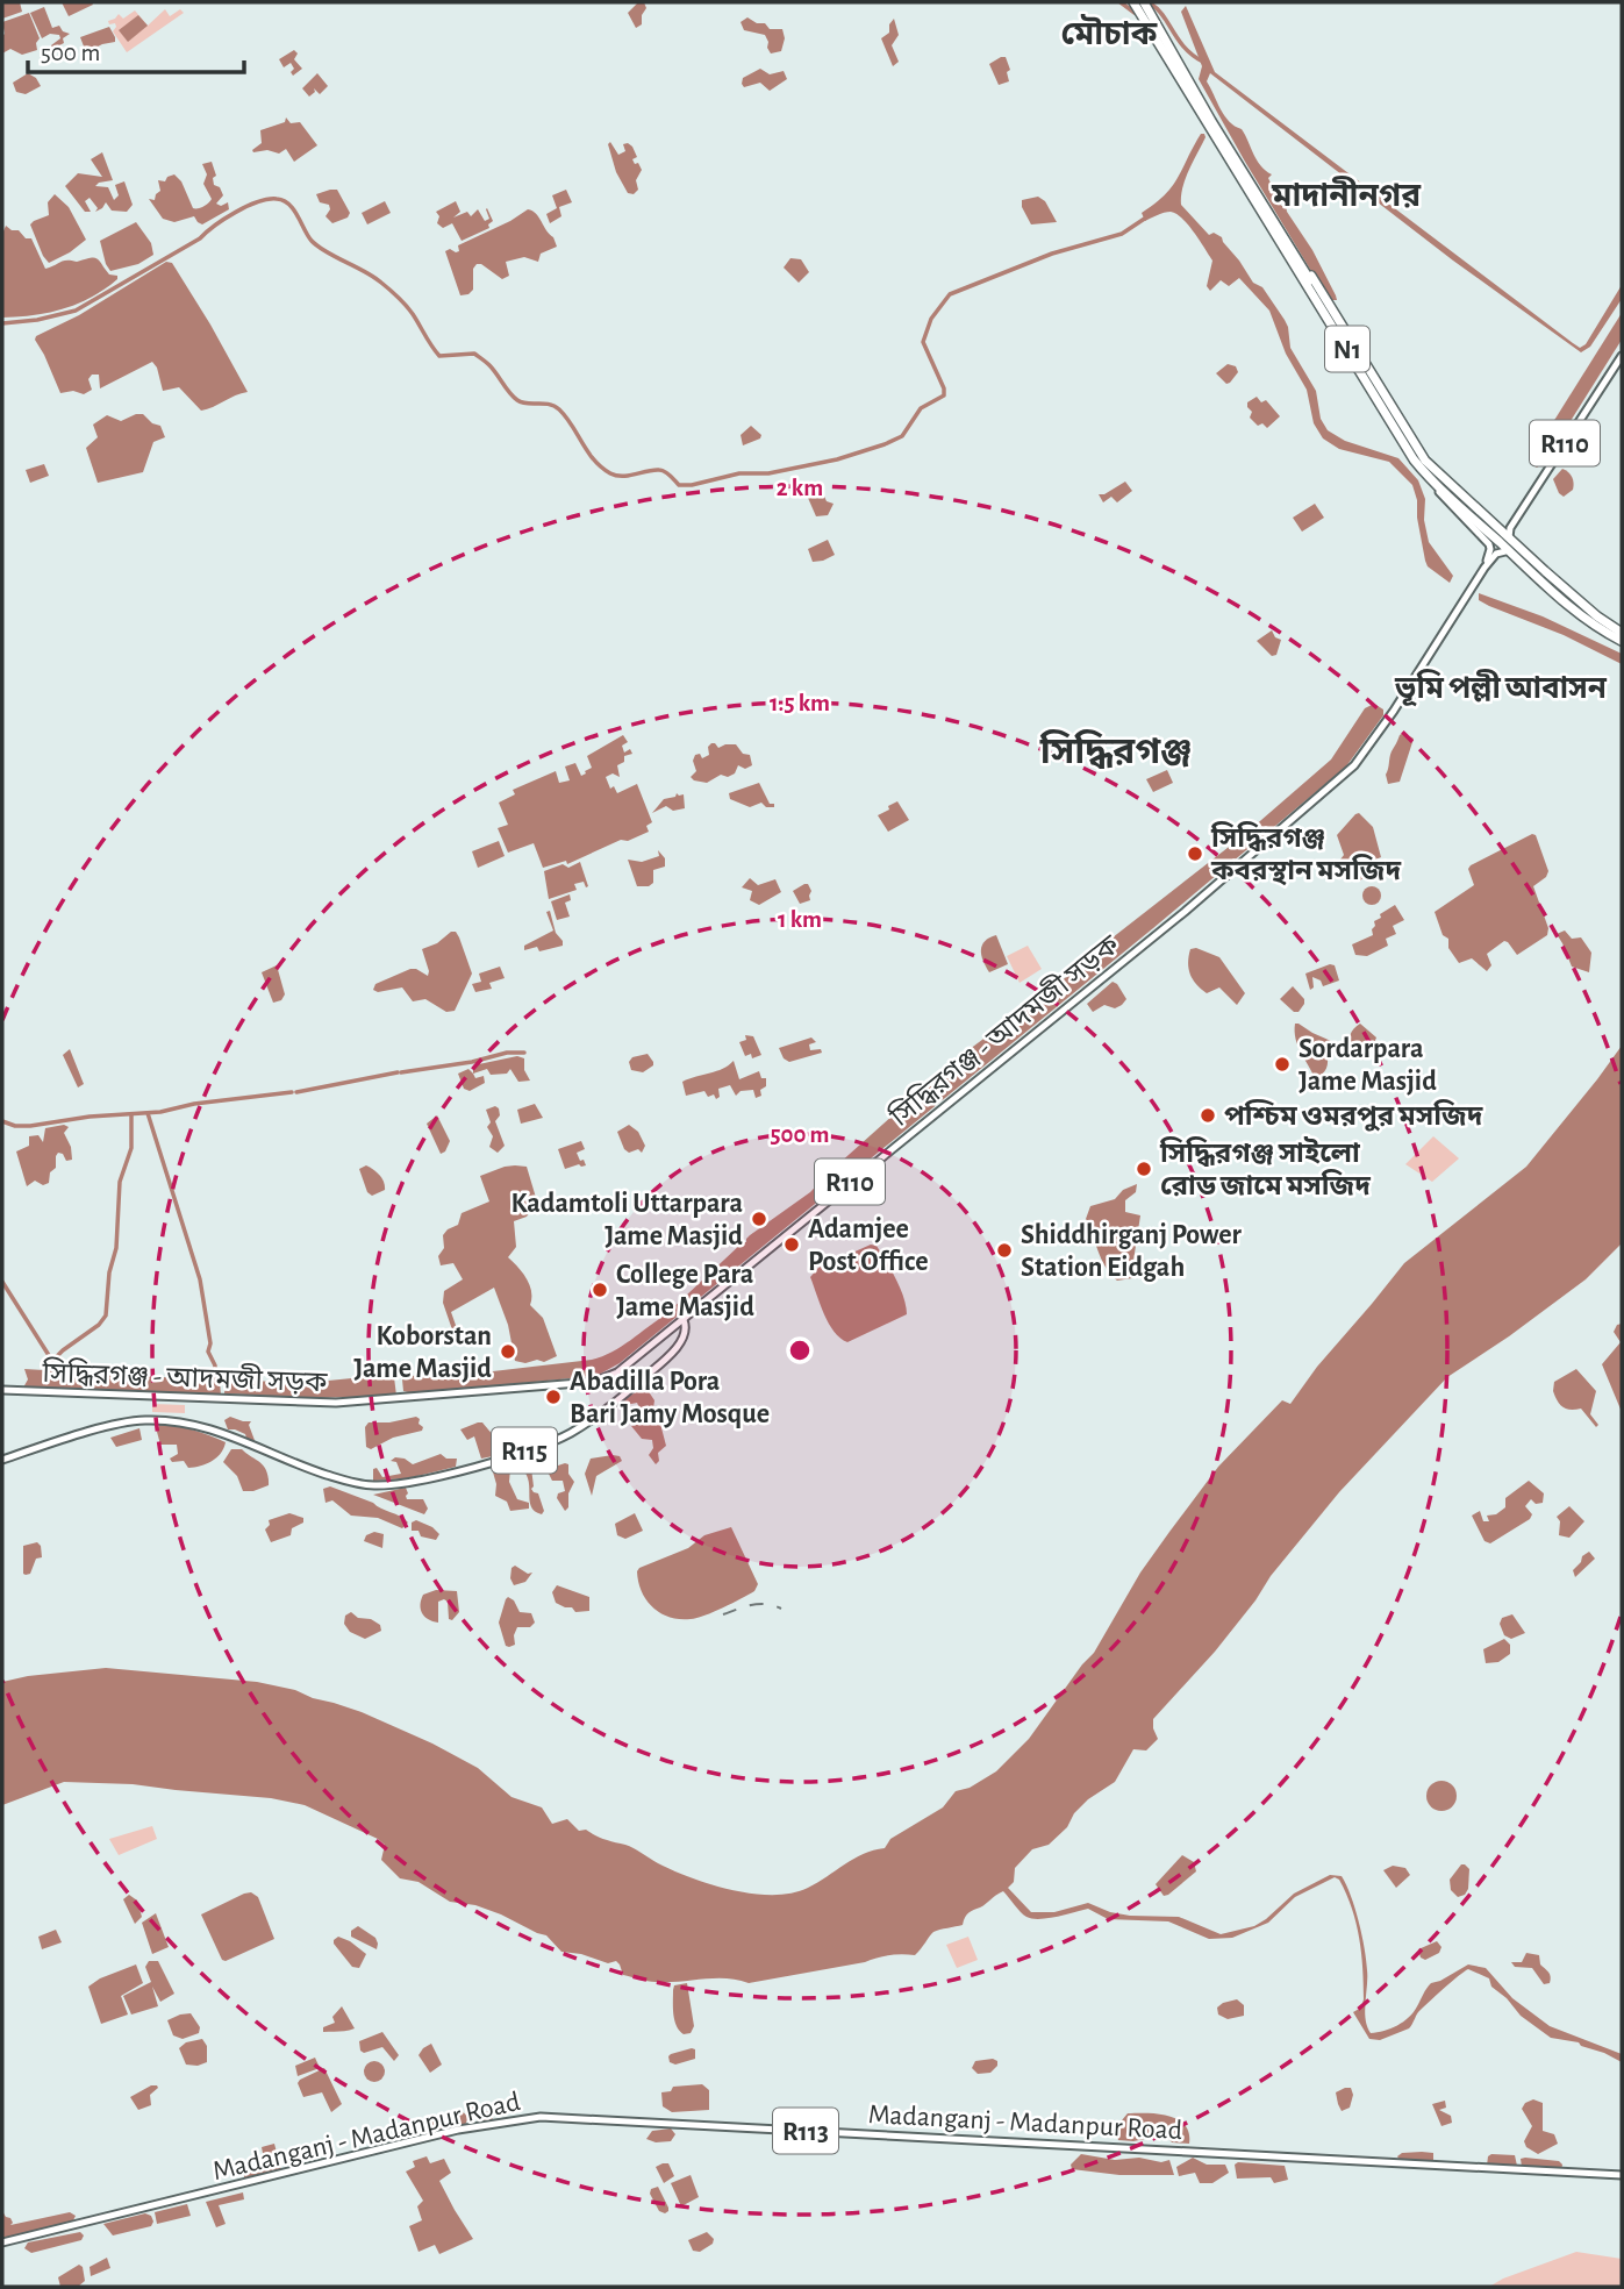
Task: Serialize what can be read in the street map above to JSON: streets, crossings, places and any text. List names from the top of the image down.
{
  "streets": {
    "highway": ["N1"],
    "main road": [
      "R110",
      "সিদ্ধিরগঞ্জ - আদমজী সড়ক",
      "R115",
      "Madanganj - Madanpur Road",
      "R113"
    ]
  },
  "crossings": [
    ["সিদ্ধিরগঞ্জ - আদমজী সড়ক", "R115"]
  ],
  "districts": [
    "মৌচাক",
    "মাদানীনগর",
    "ভূমি পল্লী আবাসন",
    "সিদ্ধিরগঞ্জ"
  ],
  "places": [
    "সিদ্ধিরগঞ্জ কবরস্থান মসজিদ",
    "Sordarpara Jame Masjid",
    "পশ্চিম ওমরপুর মসজিদ",
    "সিদ্ধিরগঞ্জ সাইলো রোড জামে মসজিদ",
    "Kadamtoli Uttarpara Jame Masjid",
    "Adamjee Post Office",
    "Shiddhirganj Power Station Eidgah",
    "College Para Jame Masjid",
    "Koborstan Jame Masjid",
    "Abadilla Pora Bari Jamy Mosque"
  ],
  "scale_bar": "500 m",
  "rings": [
    "2 km",
    "1.5 km",
    "1 km",
    "500 m"
  ]
}
